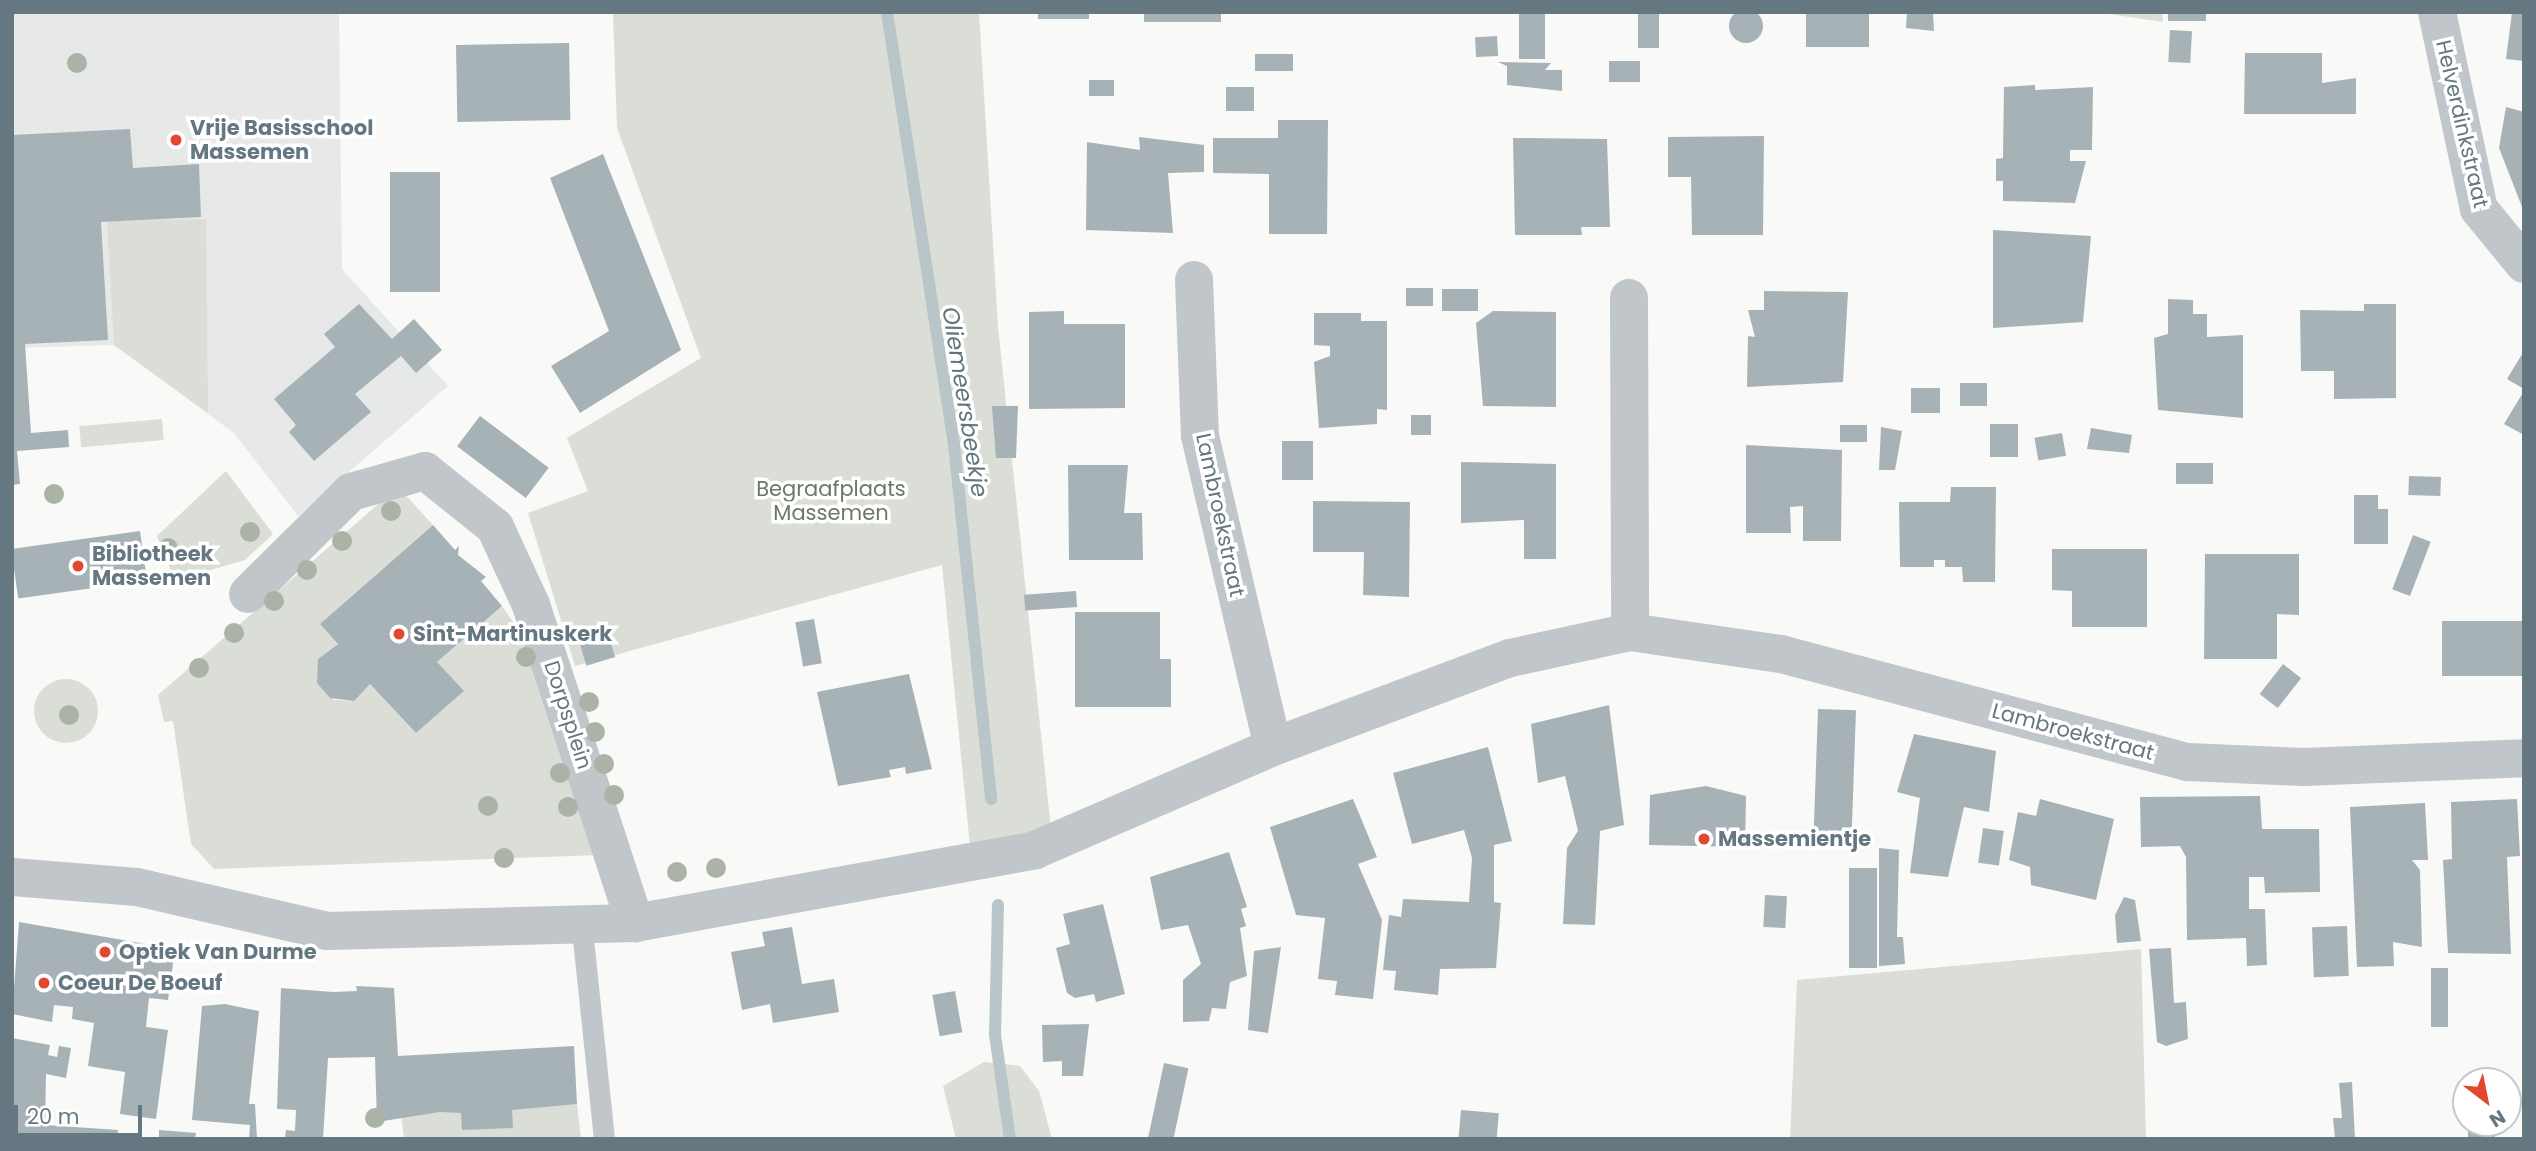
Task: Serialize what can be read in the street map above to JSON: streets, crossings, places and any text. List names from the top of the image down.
{
  "streets": {
    "street": ["Helverdinkstraat", "Lambroekstraat", "Dorpsplein"]
  },
  "crossings": [
    ["Lambroekstraat", "Dorpsplein"]
  ],
  "water": ["Oliemeersbeekje"],
  "parks": ["Begraafplaats Massemen"],
  "places": [
    "Vrije Basisschool Massemen",
    "Bibliotheek Massemen",
    "Sint-Martinuskerk",
    "Massemientje",
    "Optiek Van Durme",
    "Coeur De Boeuf"
  ],
  "scale_bar": "20 m",
  "north": "bottom right"
}
